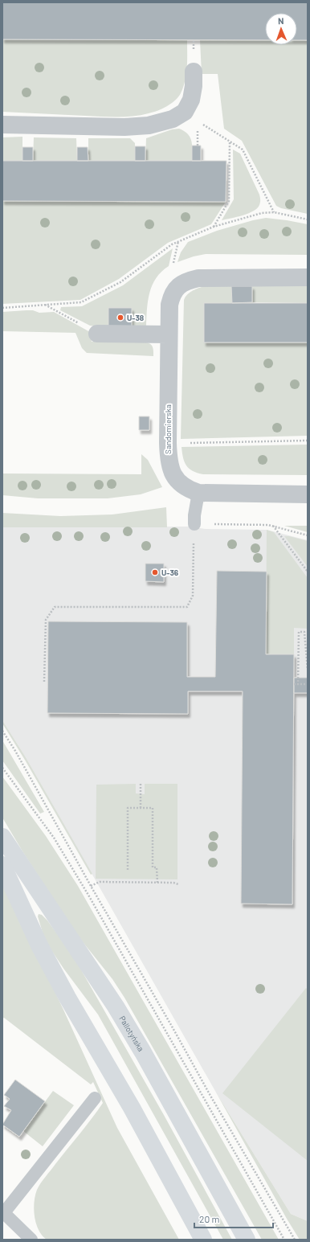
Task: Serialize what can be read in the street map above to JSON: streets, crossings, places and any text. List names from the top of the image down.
{
  "streets": {
    "main road": ["Pallotyńska"],
    "street": ["Sandomierska"]
  },
  "places": ["U-38", "U-36"],
  "scale_bar": "20 m",
  "north": "top"
}
